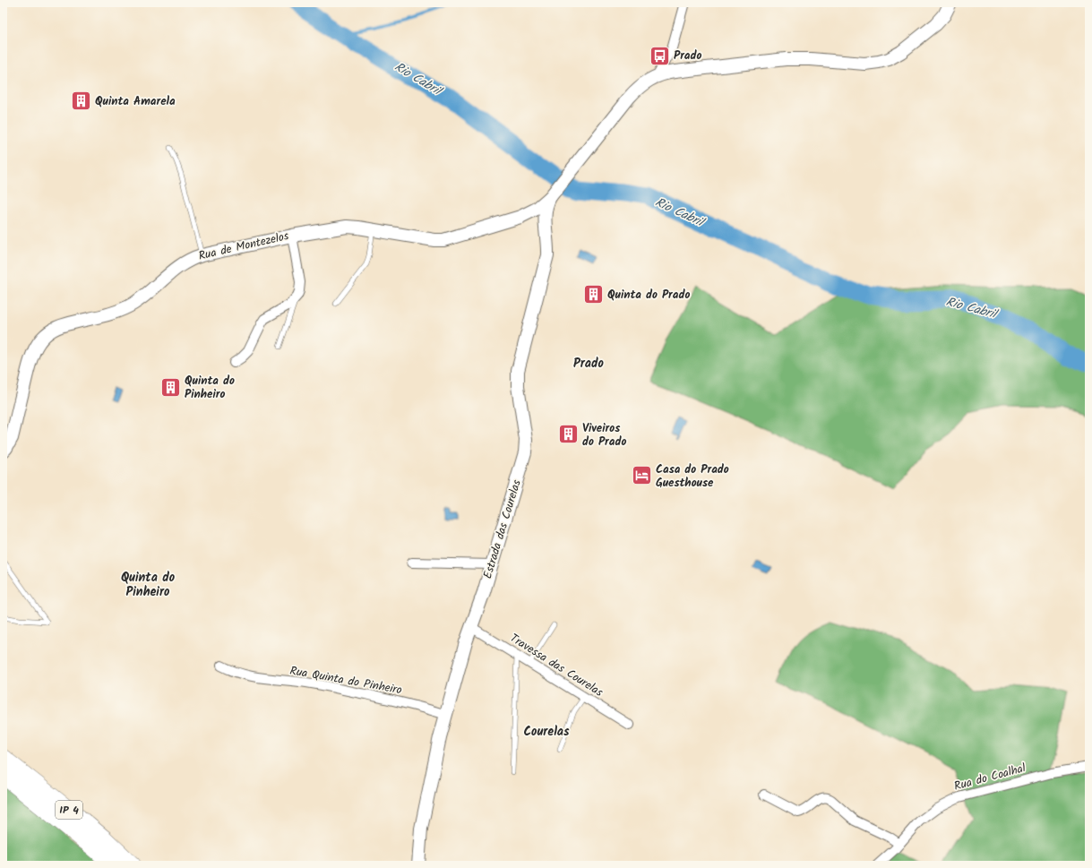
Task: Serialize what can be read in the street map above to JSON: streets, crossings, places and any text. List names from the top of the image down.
{
  "streets": {
    "highway": ["IP 4"],
    "main road": ["Rua de Montezelos", "Estrada das Courelas"],
    "street": ["Travessa das Courelas", "Rua Quinta do Pinheiro", "Rua do Coalhal"]
  },
  "crossings": [
    ["Rua de Montezelos", "Estrada das Courelas"],
    ["Estrada das Courelas", "Travessa das Courelas"],
    ["Estrada das Courelas", "Rua Quinta do Pinheiro"]
  ],
  "districts": ["Prado", "Quinta do Pinheiro", "Courelas"],
  "water": ["Rio Cabril"],
  "places": {
    "bus stop": ["Prado"],
    "building": [
      "Quinta Amarela",
      "Quinta do Prado",
      "Quinta do Pinheiro",
      "Viveiros do Prado"
    ],
    "hotel": ["Casa do Prado Guesthouse"]
  }
}
